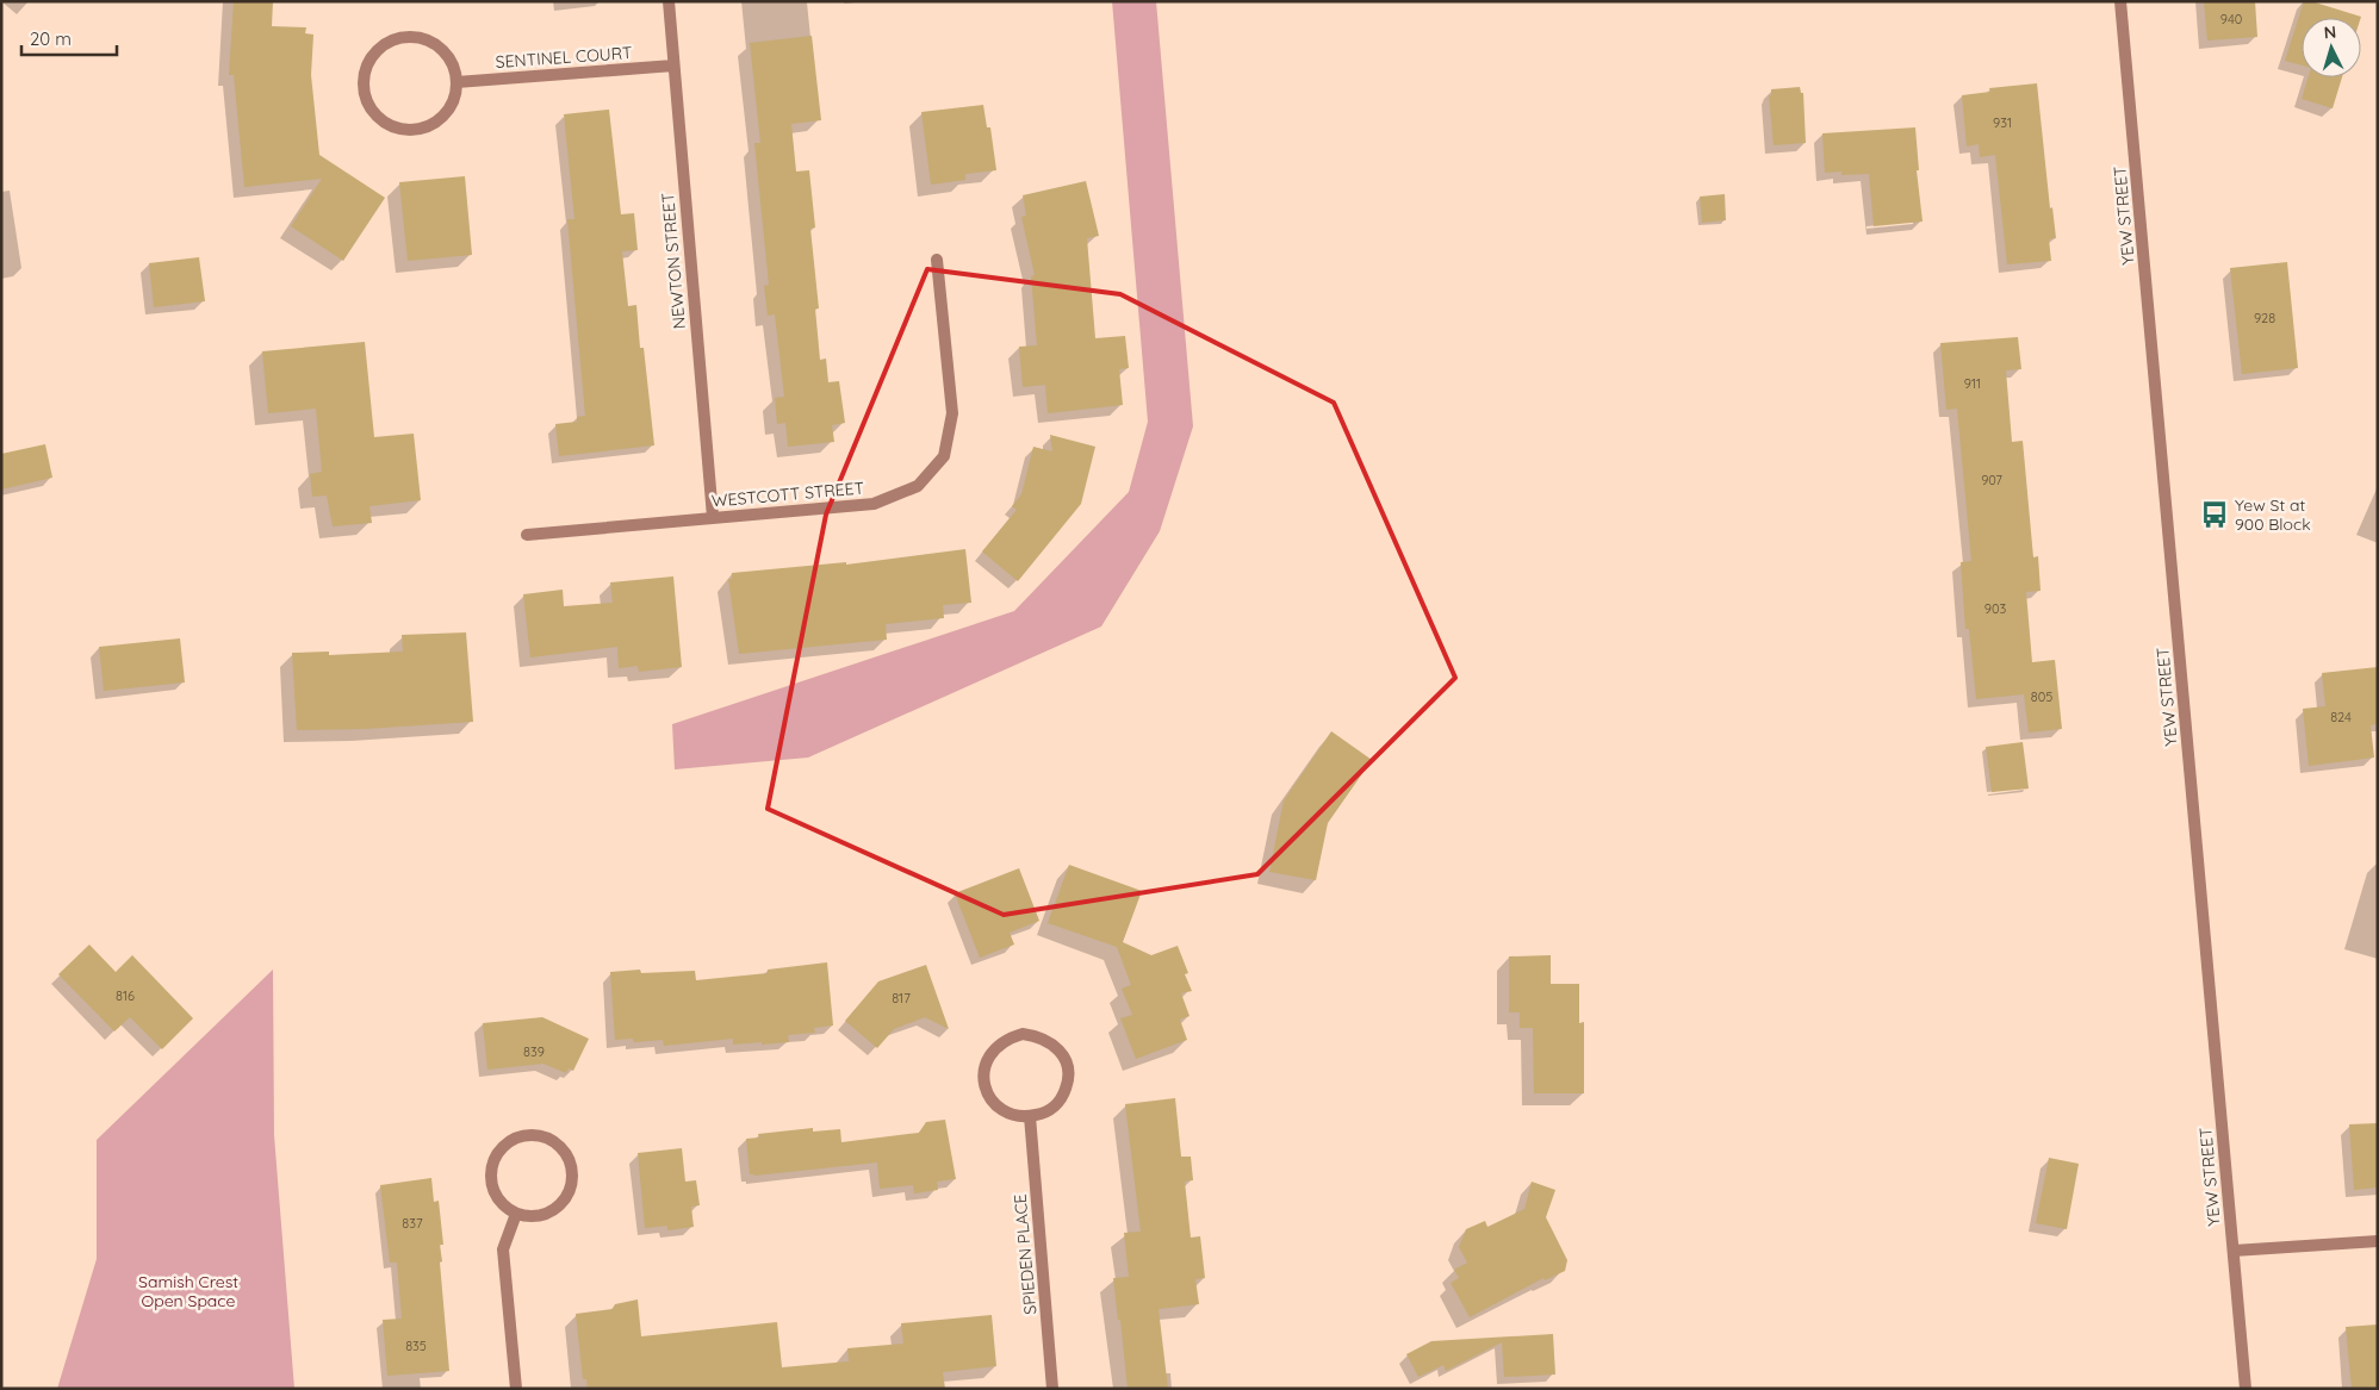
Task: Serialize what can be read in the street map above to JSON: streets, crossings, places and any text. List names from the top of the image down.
{
  "streets": {
    "street": [
      "SENTINEL COURT",
      "YEW STREET",
      "NEWTON STREET",
      "WESTCOTT STREET",
      "SPIEDEN PLACE"
    ]
  },
  "crossings": [
    ["SENTINEL COURT", "NEWTON STREET"],
    ["NEWTON STREET", "WESTCOTT STREET"]
  ],
  "parks": ["Samish Crest Open Space"],
  "places": {
    "bus stop": ["Yew St at 900 Block"]
  },
  "house_numbers": [
    "940",
    "931",
    "928",
    "911",
    "907",
    "903",
    "805",
    "824",
    "816",
    "817",
    "839",
    "837",
    "835"
  ],
  "scale_bar": "20 m",
  "north": "top"
}
